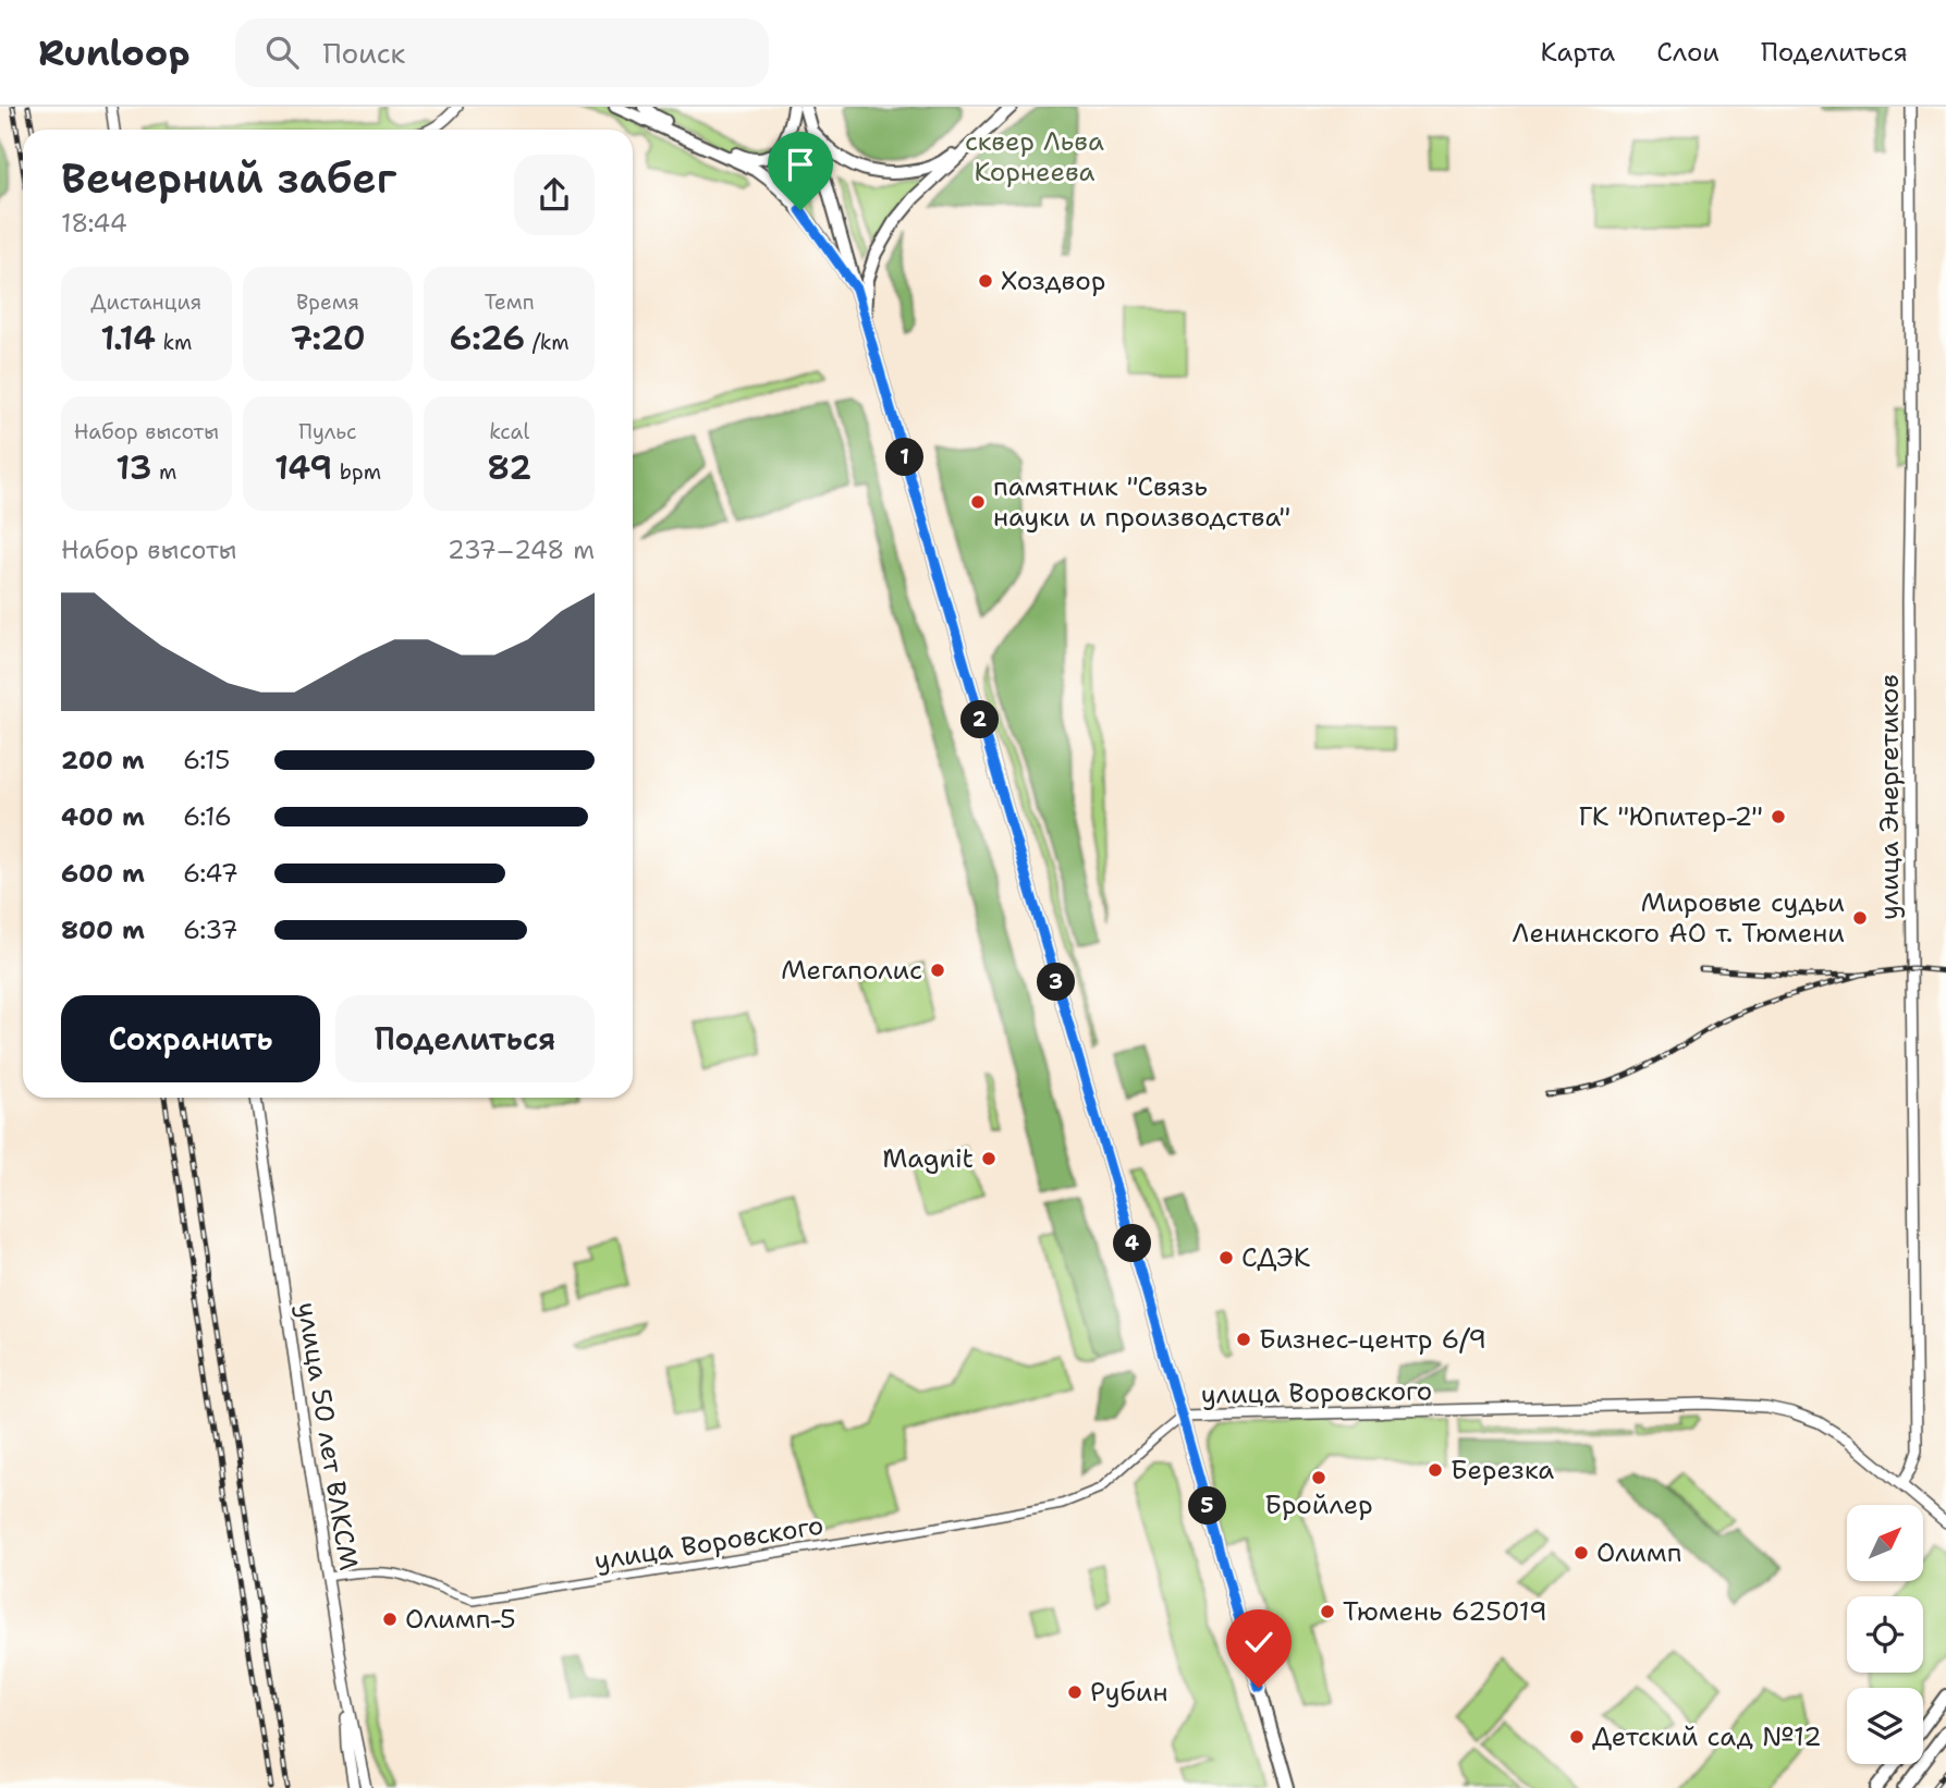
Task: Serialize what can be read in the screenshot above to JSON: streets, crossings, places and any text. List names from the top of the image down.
{
  "streets": {
    "street": ["улица Энергетиков", "улица Воровского", "улица 50 лет ВЛКСМ"]
  },
  "crossings": [
    ["улица Энергетиков", "улица Воровского"],
    ["улица Воровского", "улица 50 лет ВЛКСМ"]
  ],
  "parks": ["сквер Льва Корнеева"],
  "places": [
    "Хоздвор",
    "памятник \"Связь науки и производства\"",
    "ГК \"Юпитер-2\"",
    "Мировые судьи Ленинского АО т. Тюмени",
    "Мегаполис",
    "Magnit",
    "СДЭК",
    "Бизнес-центр 6/9",
    "Березка",
    "Бройлер",
    "Олимп",
    "Тюмень 625019",
    "Олимп-5",
    "Рубин",
    "Детский сад №12"
  ],
  "north": "top right",
  "page": {
    "header": "Runloop",
    "search": "Поиск",
    "nav": ["Карта", "Слои", "Поделиться"],
    "heading": ["Вечерний забег", "18:44"],
    "stats": [
      ["Дистанция", "1.14 km"],
      ["Время", "7:20"],
      ["Темп", "6:26 /km"],
      ["Набор высоты", "13 m"],
      ["Пульс", "149 bpm"],
      ["kcal", "82"]
    ],
    "pins": [
      "1",
      "2",
      "3",
      "4",
      "5"
    ],
    "chart": ["Набор высоты", "237–248 m"],
    "list": [
      {
        "name": "200 m",
        "note": "6:15"
      },
      {
        "name": "400 m",
        "note": "6:16"
      },
      {
        "name": "600 m",
        "note": "6:47"
      },
      {
        "name": "800 m",
        "note": "6:37"
      }
    ],
    "buttons": ["Сохранить", "Поделиться"]
  }
}
